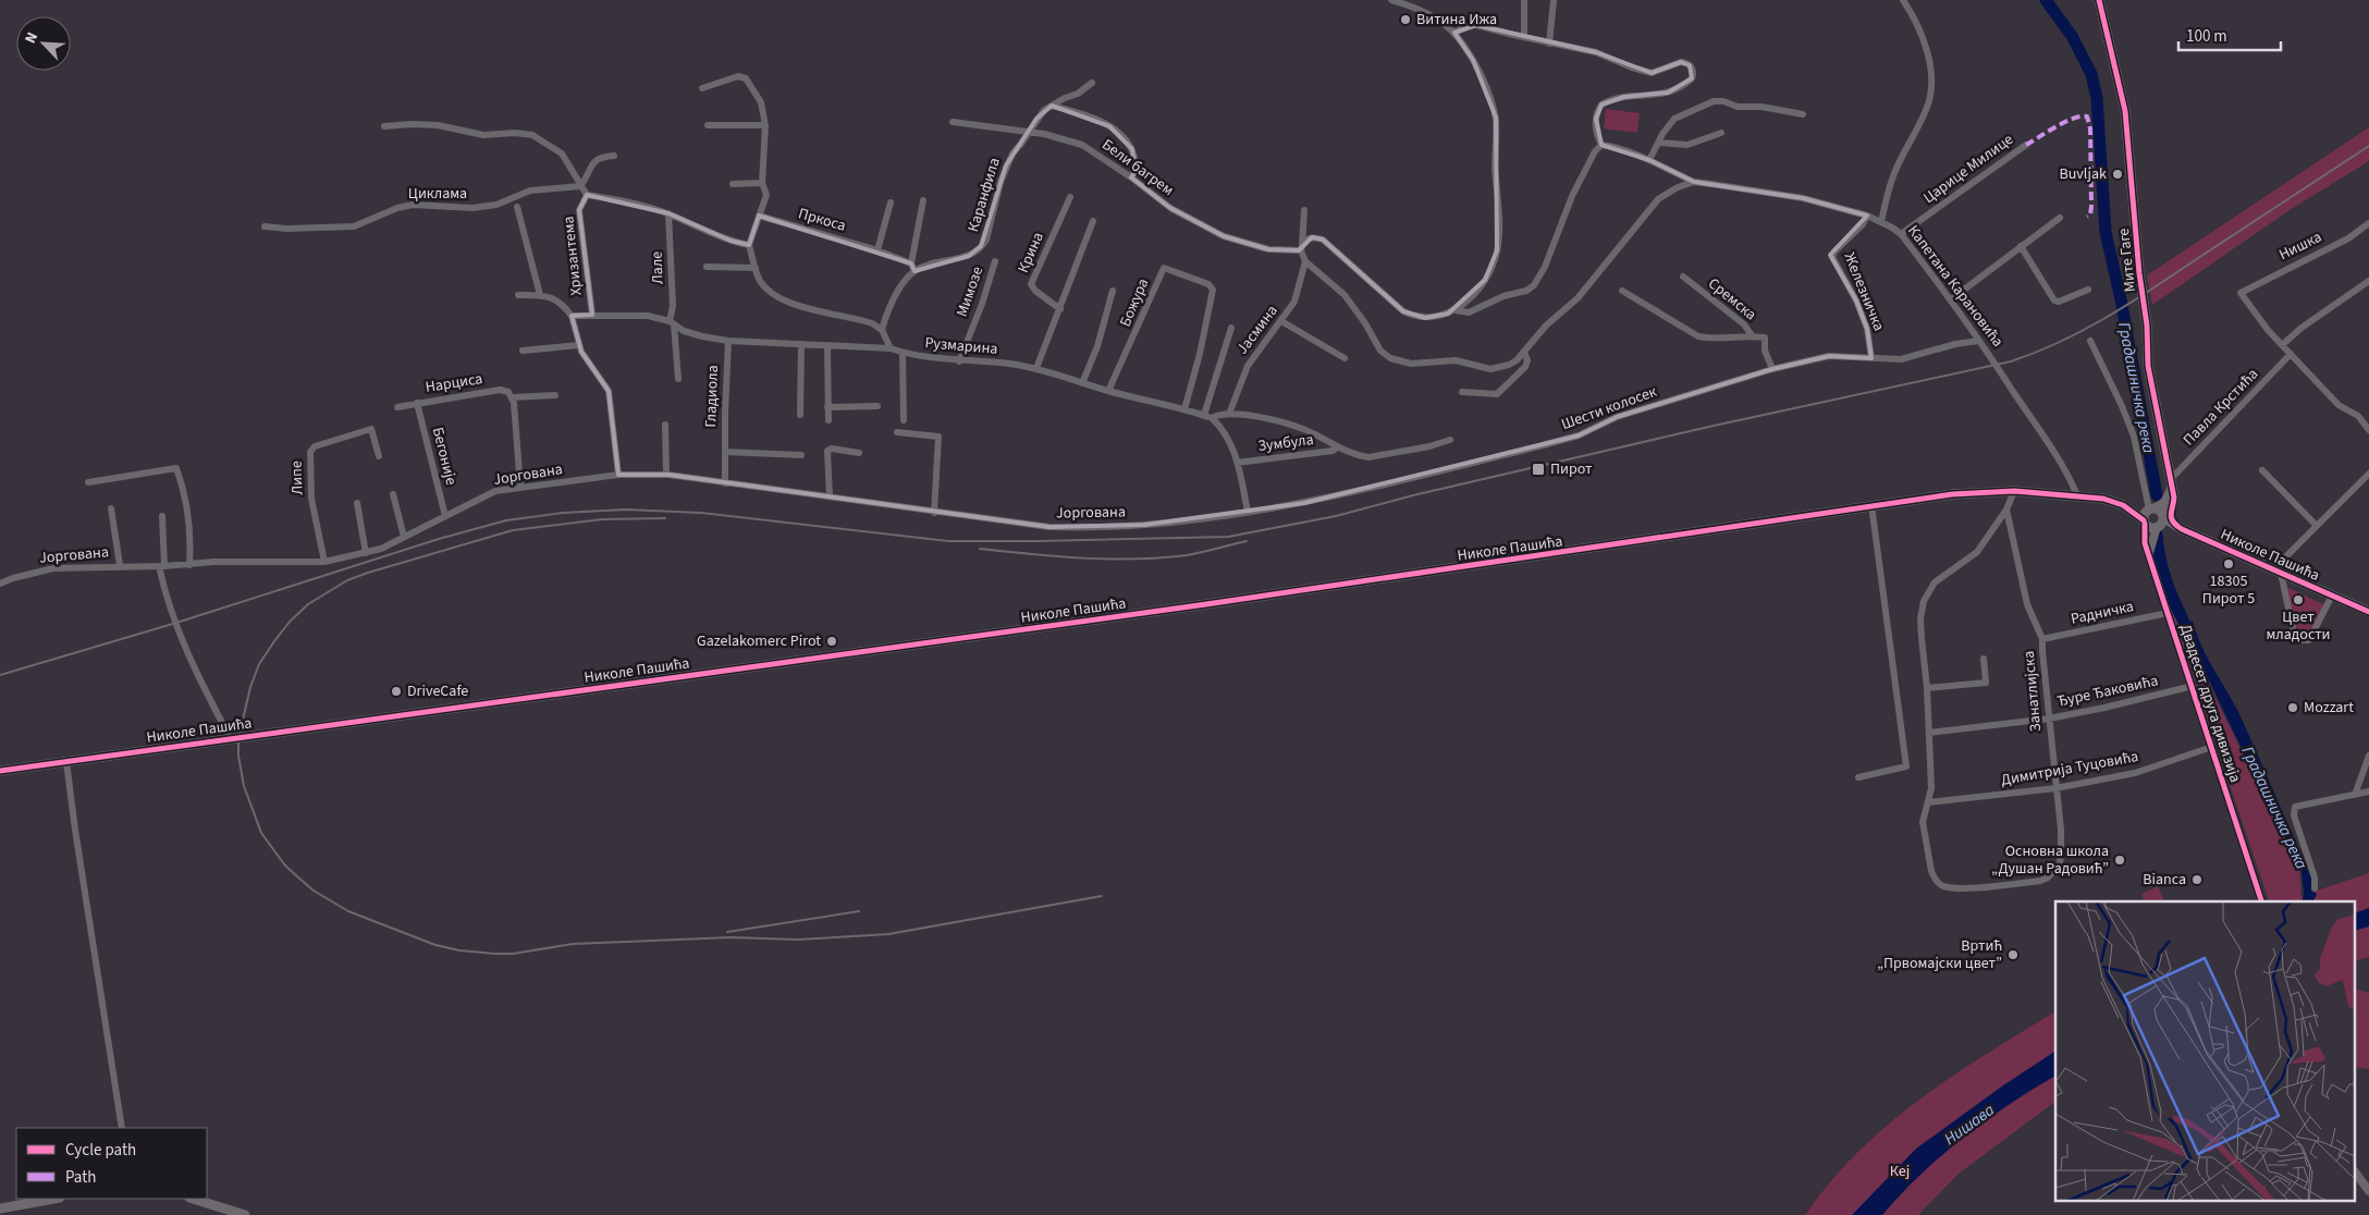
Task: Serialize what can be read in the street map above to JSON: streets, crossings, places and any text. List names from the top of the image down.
{
  "streets": {
    "main road": ["Мите Гаге", "Николе Пашића"],
    "street": [
      "Бели багрем",
      "Царице Милице",
      "Циклама",
      "Каранфила",
      "Пркоса",
      "Нишка",
      "Крина",
      "Хризантема",
      "Лале",
      "Капетана Карановића",
      "Мимозе",
      "Железничка",
      "Сремска",
      "Божура",
      "Јасмина",
      "Рузмарина",
      "Нарциса",
      "Гладиола",
      "Павла Крстића",
      "Шести колосек",
      "Зумбула",
      "Бегоније",
      "Јоргована",
      "Липе",
      "Радничка",
      "Занатлијска",
      "Ђуре Ђаковића",
      "Двадесет друга дивизија",
      "Димитрија Туцовића"
    ]
  },
  "crossings": [
    ["Бели багрем", "Каранфила"],
    ["Бели багрем", "Капетана Карановића"],
    ["Царице Милице", "Капетана Карановића"],
    ["Хризантема", "Јоргована"],
    ["Мите Гаге", "Павла Крстића"],
    ["Мите Гаге", "Николе Пашића"],
    ["Мите Гаге", "Двадесет друга дивизија"],
    ["Капетана Карановића", "Железничка"],
    ["Капетана Карановића", "Јасмина"],
    ["Капетана Карановића", "Шести колосек"],
    ["Капетана Карановића", "Николе Пашића"],
    ["Мимозе", "Рузмарина"],
    ["Железничка", "Шести колосек"],
    ["Сремска", "Шести колосек"],
    ["Божура", "Рузмарина"],
    ["Нарциса", "Бегоније"],
    ["Гладиола", "Јоргована"],
    ["Шести колосек", "Јоргована"],
    ["Бегоније", "Јоргована"],
    ["Јоргована", "Липе"],
    ["Николе Пашића", "Двадесет друга дивизија"],
    ["Радничка", "Занатлијска"],
    ["Радничка", "Двадесет друга дивизија"],
    ["Занатлијска", "Ђуре Ђаковића"],
    ["Занатлијска", "Димитрија Туцовића"],
    ["Ђуре Ђаковића", "Двадесет друга дивизија"],
    ["Двадесет друга дивизија", "Димитрија Туцовића"]
  ],
  "water": ["Градашничка река", "Нишава"],
  "parks": ["Кеј"],
  "places": {
    "other": [
      "Витина Ижа",
      "Buvljak",
      "18305 Пирот 5",
      "Цвет младости",
      "Gazelakomerc Pirot",
      "DriveCafe",
      "Mozzart",
      "Основна школа „Душан Радовић”",
      "Bianca",
      "Вртић „Првомајски цвет”"
    ],
    "transit": ["Пирот"]
  },
  "legend": ["Cycle path", "Path"],
  "scale_bar": "100 m",
  "north": "top left"
}
